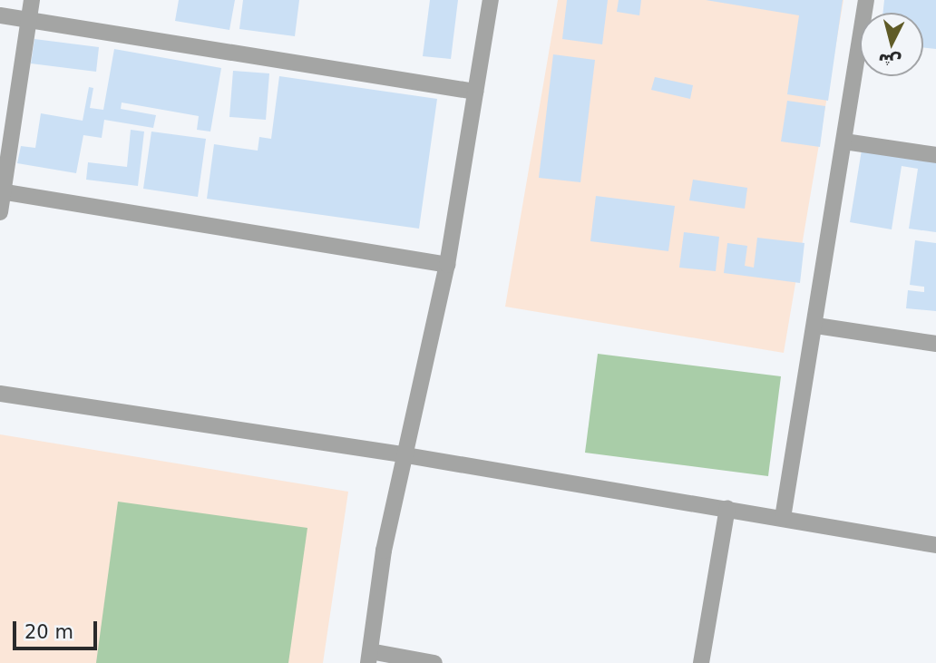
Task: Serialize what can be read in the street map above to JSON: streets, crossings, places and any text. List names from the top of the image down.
{
  "scale_bar": "20 m",
  "north": "bottom"
}
